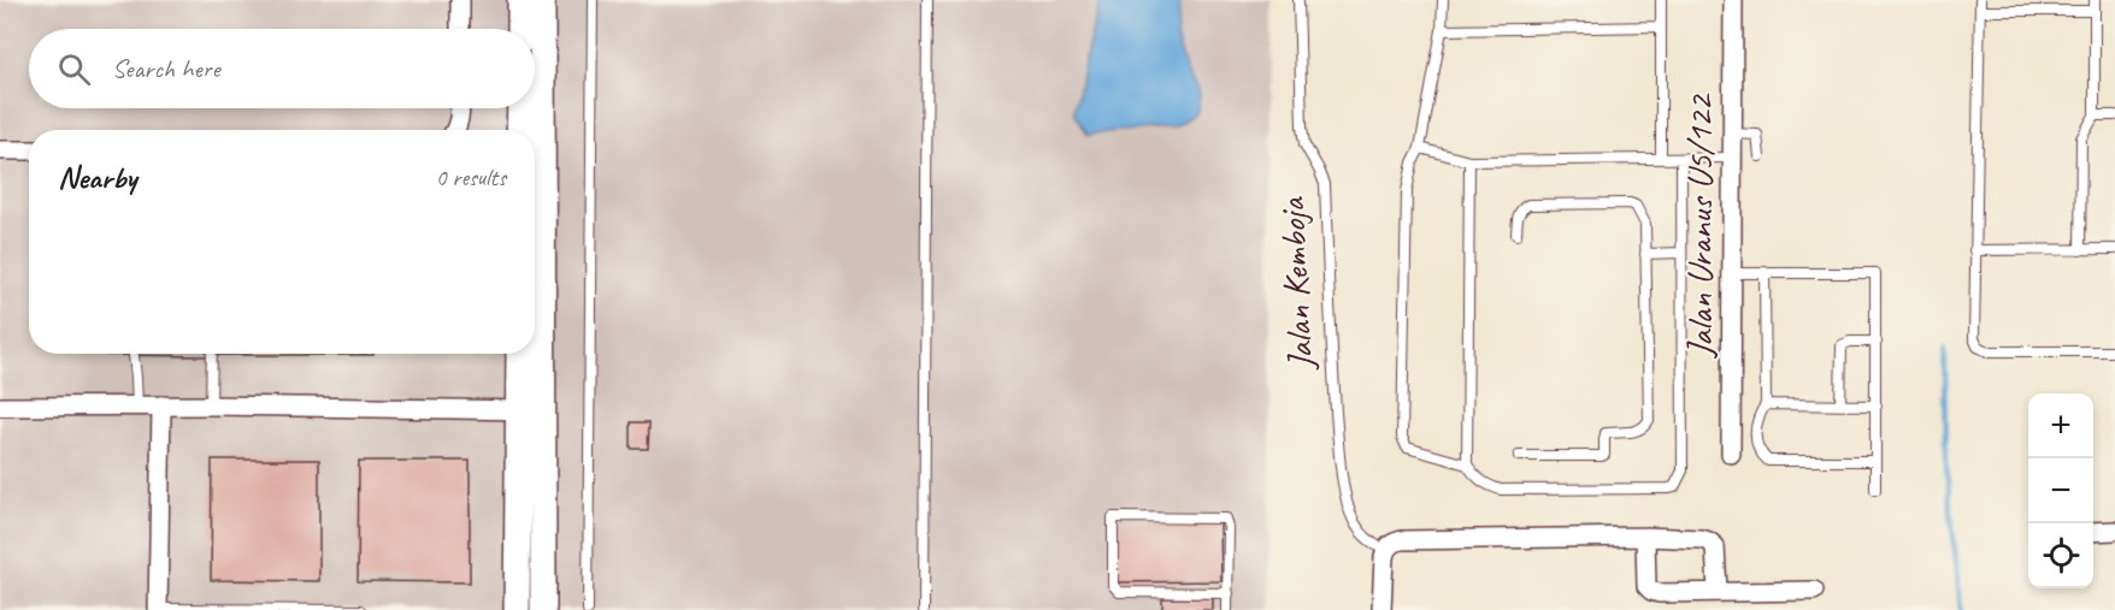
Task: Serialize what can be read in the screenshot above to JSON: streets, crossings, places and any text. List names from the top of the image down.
{
  "streets": {
    "street": ["Jalan Uranus U5/122"],
    "lane": ["Jalan Kemboja"]
  },
  "page": {
    "search": "Search here",
    "heading": ["Nearby", "0 results"],
    "map_buttons": ["+", "−"]
  }
}
